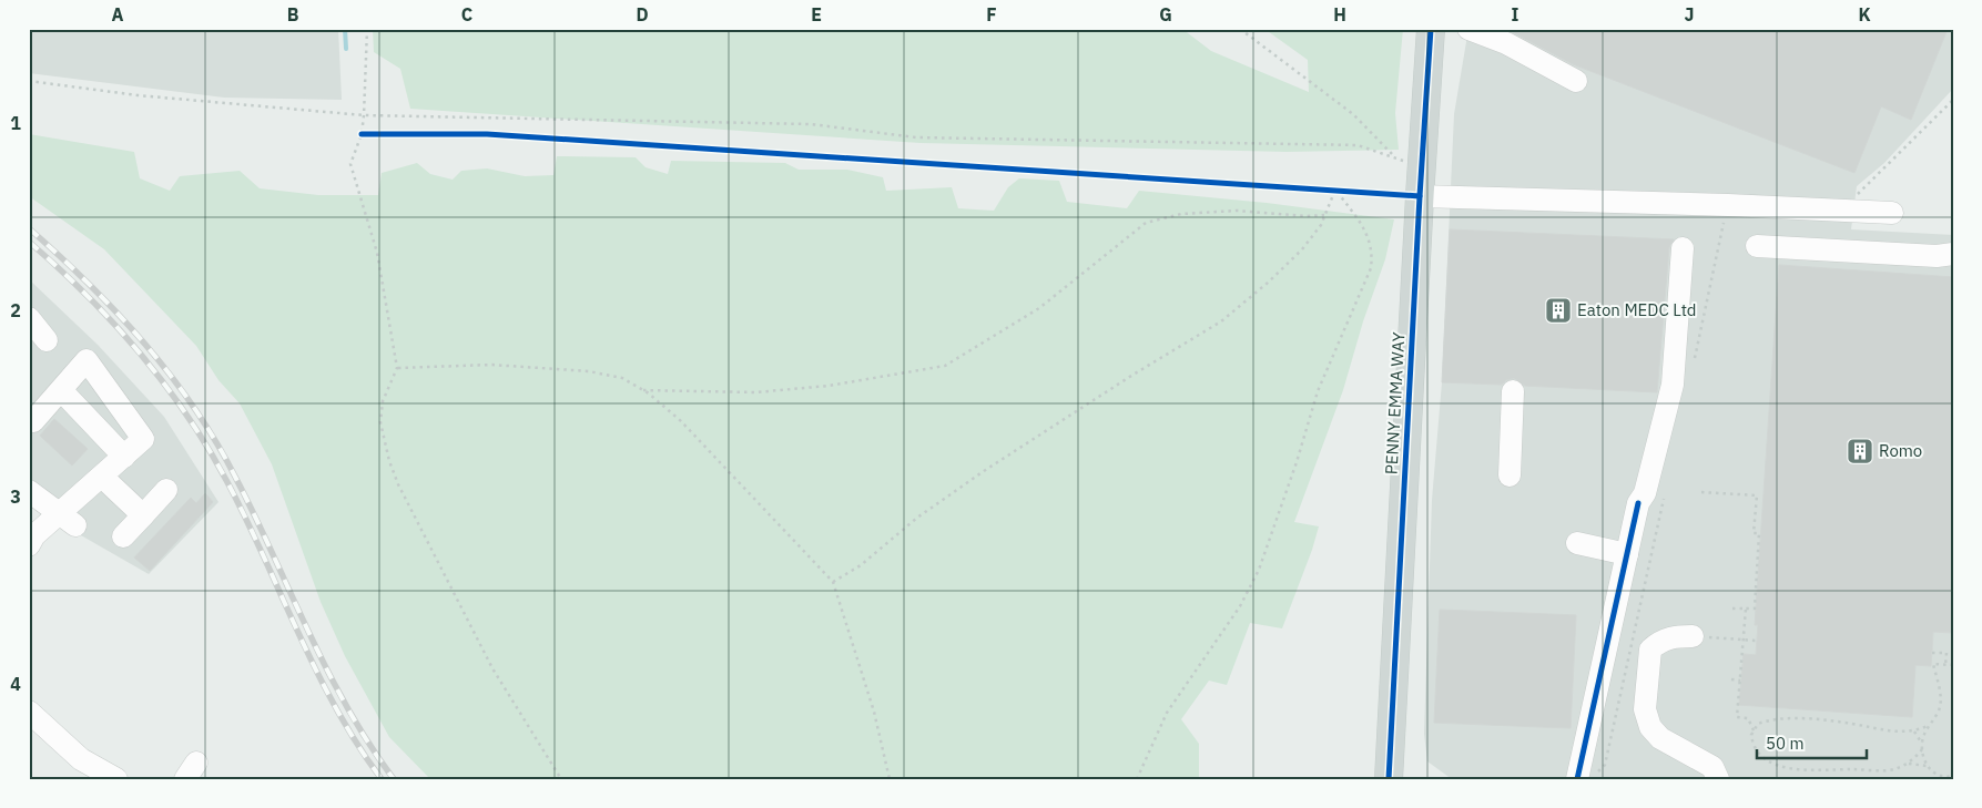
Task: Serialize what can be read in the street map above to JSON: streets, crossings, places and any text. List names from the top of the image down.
{
  "streets": {
    "main road": ["PENNY EMMA WAY"]
  },
  "places": {
    "building": ["Eaton MEDC Ltd", "Romo"]
  },
  "scale_bar": "50 m",
  "grid": {
    "columns": [
      "A",
      "B",
      "C",
      "D",
      "E",
      "F",
      "G",
      "H",
      "I",
      "J",
      "K"
    ],
    "rows": [
      "1",
      "2",
      "3",
      "4"
    ]
  }
}
